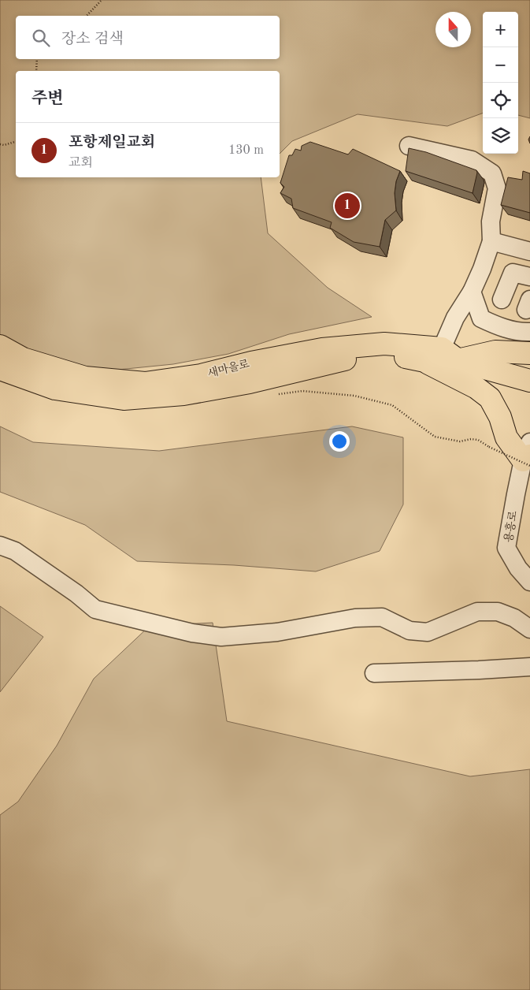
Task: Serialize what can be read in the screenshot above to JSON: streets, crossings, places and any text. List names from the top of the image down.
{
  "streets": {
    "main road": ["새마을로"],
    "street": ["용흥로"]
  },
  "north": "top",
  "page": {
    "map_buttons": ["+", "−"],
    "search": "장소 검색",
    "heading": "주변",
    "list": [
      {
        "mark": "1",
        "name": "포항제일교회",
        "note": "교회",
        "value": "130 m"
      }
    ],
    "pins": "1"
  }
}
